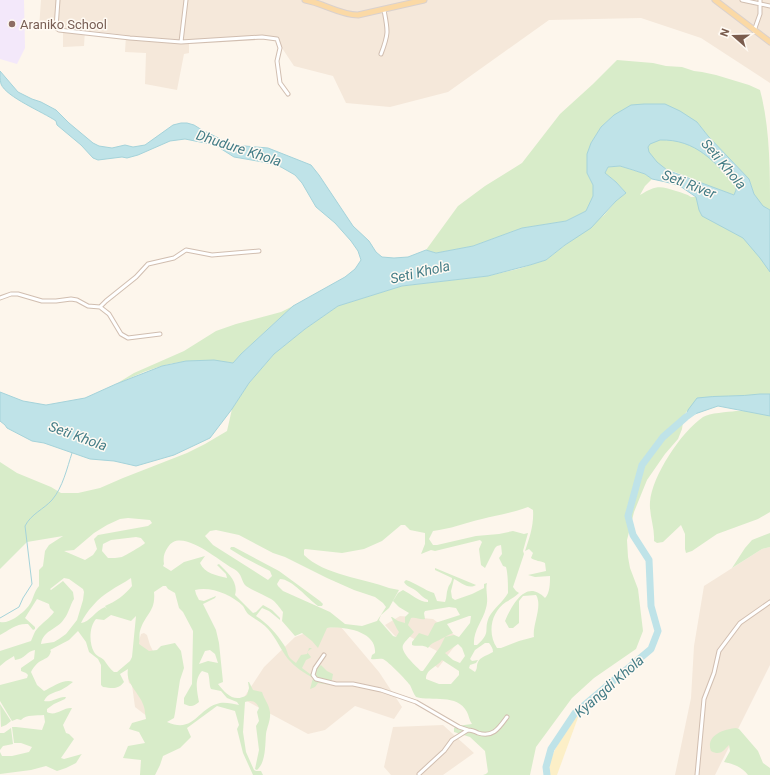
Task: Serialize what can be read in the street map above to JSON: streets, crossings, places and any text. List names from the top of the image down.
{
  "water": [
    "Dhudure Khola",
    "Seti Khola",
    "Seti River",
    "Kyangdi Khola"
  ],
  "places": ["Araniko School"],
  "north": "left"
}
